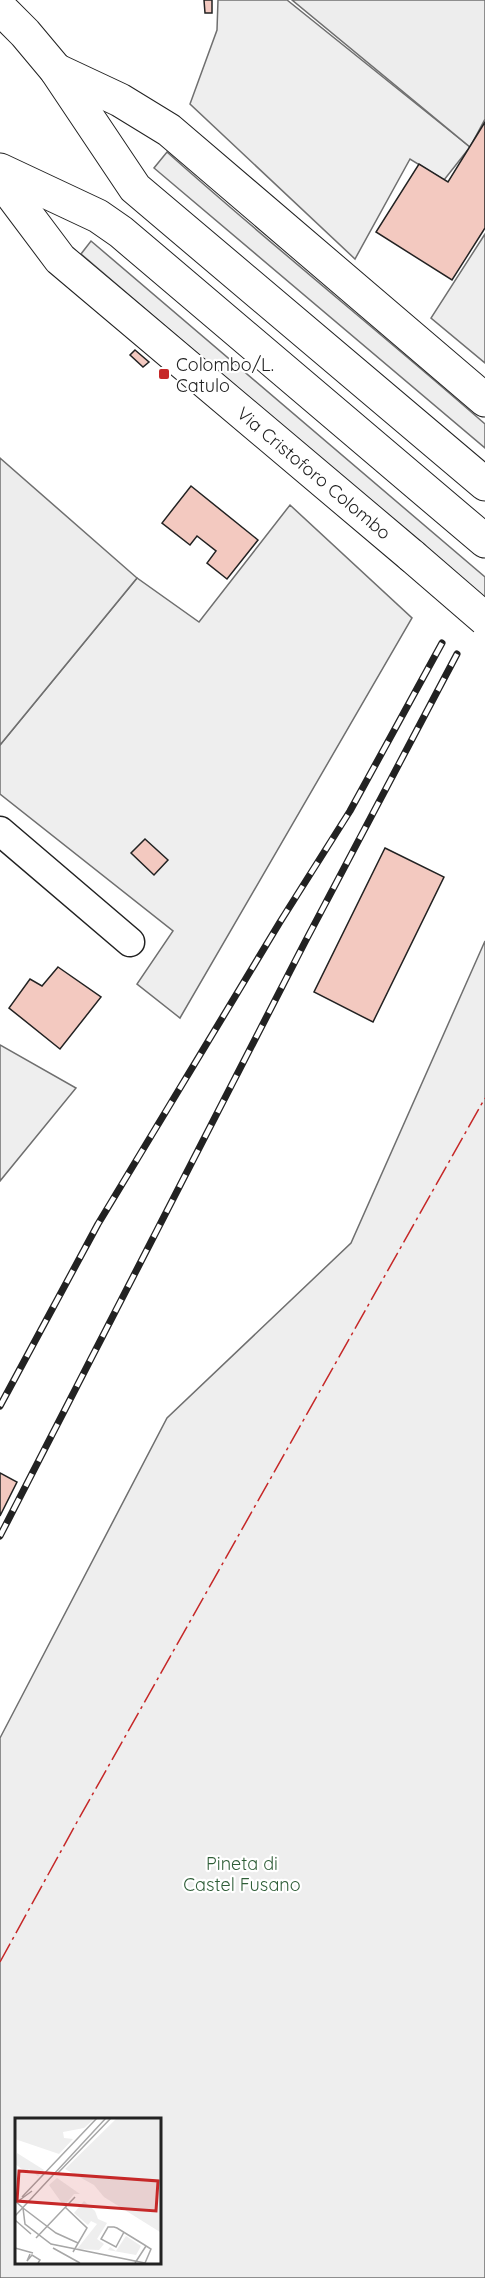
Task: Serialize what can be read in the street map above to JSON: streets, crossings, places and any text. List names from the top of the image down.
{
  "streets": {
    "main road": ["Via Cristoforo Colombo"]
  },
  "parks": ["Pineta di Castel Fusano"],
  "places": {
    "transit": ["Colombo/L. Catulo"]
  }
}
